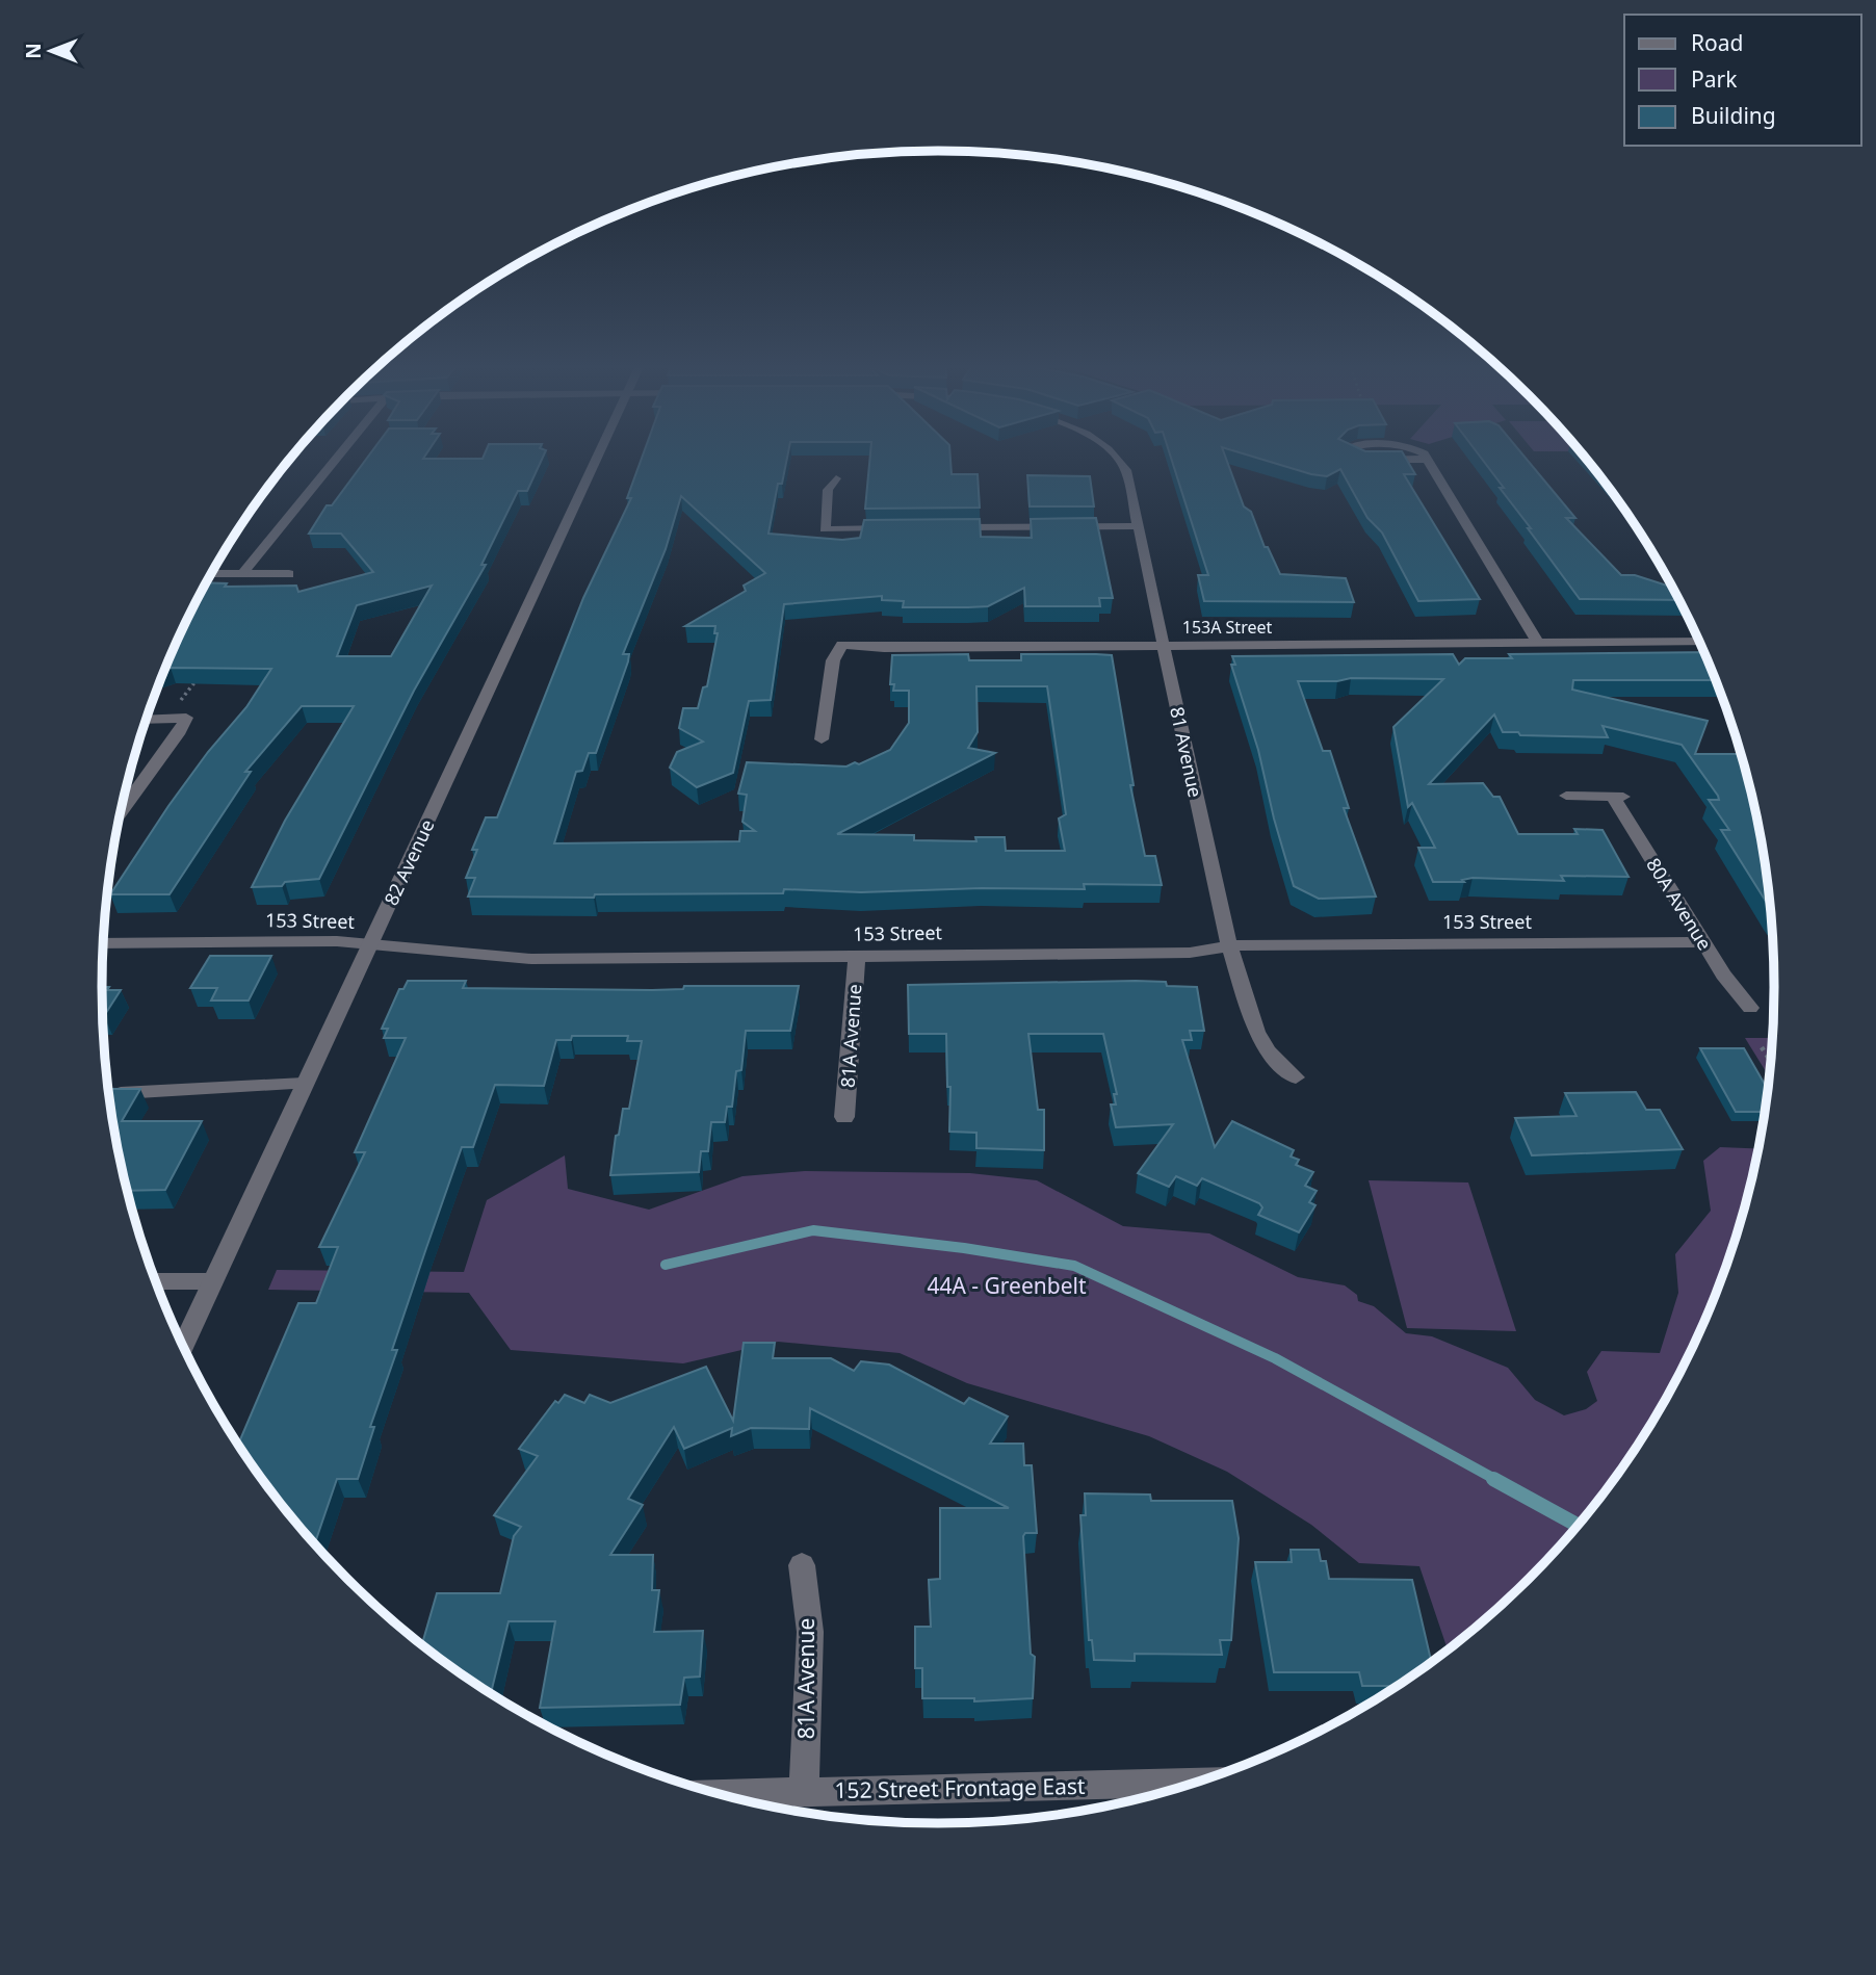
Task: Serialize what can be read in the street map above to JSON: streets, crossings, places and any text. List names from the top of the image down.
{
  "streets": {
    "street": [
      "153A Street",
      "81 Avenue",
      "82 Avenue",
      "80A Avenue",
      "153 Street",
      "81A Avenue",
      "152 Street Frontage East"
    ]
  },
  "crossings": [
    ["153A Street", "81 Avenue"],
    ["81 Avenue", "153 Street"],
    ["82 Avenue", "153 Street"],
    ["80A Avenue", "153 Street"],
    ["153 Street", "81A Avenue"],
    ["81A Avenue", "152 Street Frontage East"]
  ],
  "parks": ["44A - Greenbelt"],
  "legend": ["Road", "Park", "Building"],
  "north": "left"
}
